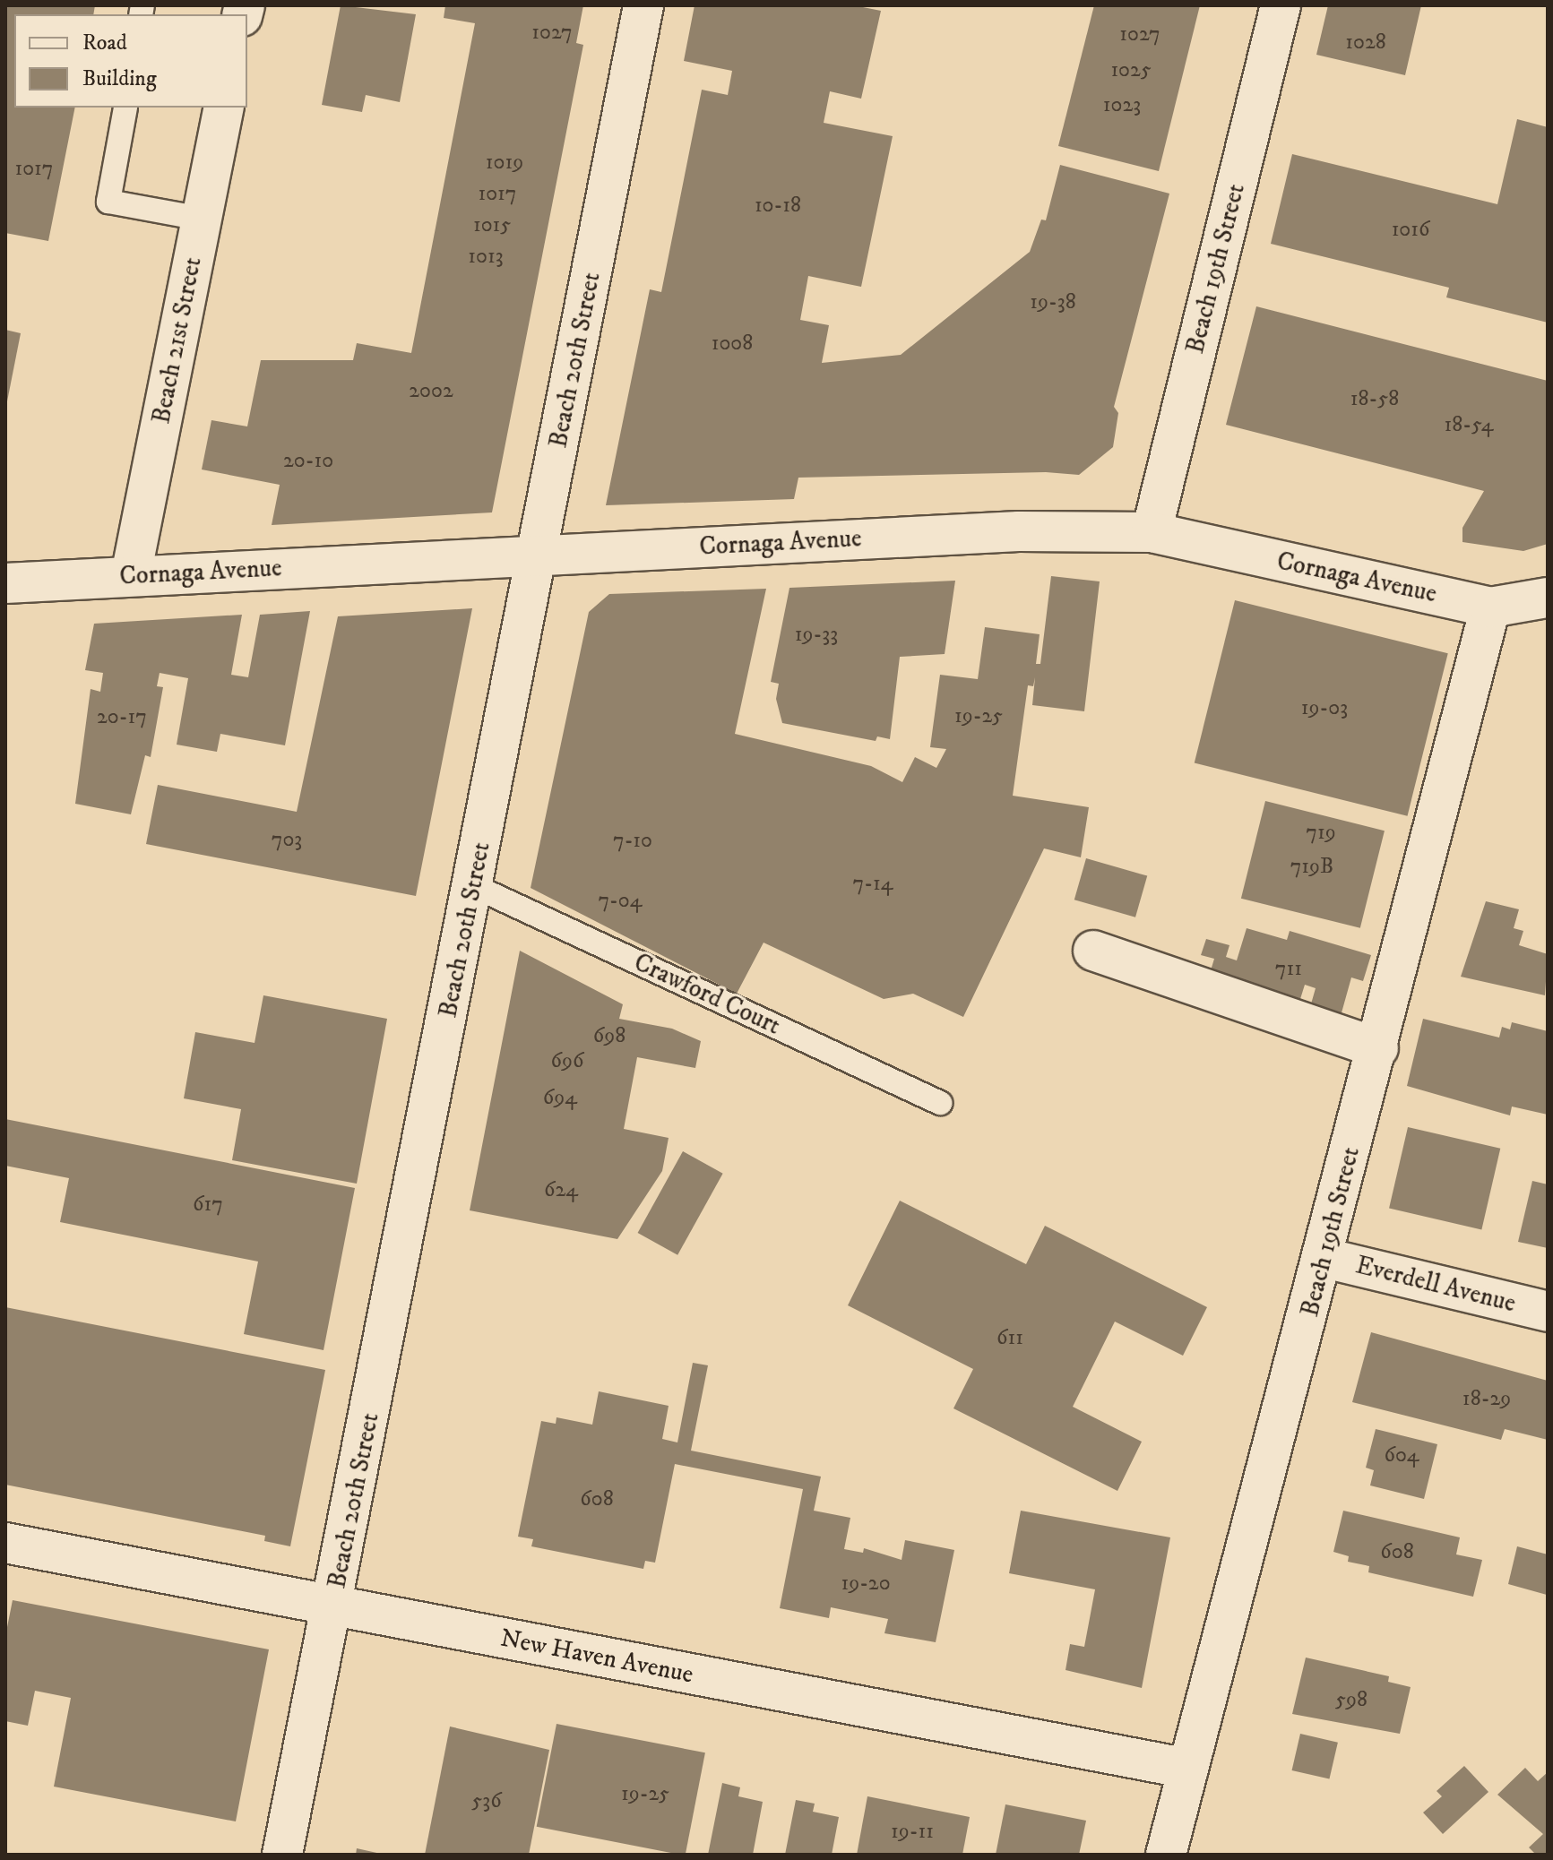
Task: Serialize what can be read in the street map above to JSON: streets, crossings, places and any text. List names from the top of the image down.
{
  "streets": {
    "street": [
      "Beach 19th Street",
      "Beach 21st Street",
      "Beach 20th Street",
      "Cornaga Avenue",
      "Everdell Avenue",
      "New Haven Avenue"
    ],
    "lane": ["Crawford Court"]
  },
  "crossings": [
    ["Beach 19th Street", "Cornaga Avenue"],
    ["Beach 19th Street", "Everdell Avenue"],
    ["Beach 19th Street", "New Haven Avenue"],
    ["Beach 21st Street", "Cornaga Avenue"],
    ["Beach 20th Street", "Cornaga Avenue"],
    ["Beach 20th Street", "Crawford Court"],
    ["Beach 20th Street", "New Haven Avenue"]
  ],
  "house_numbers": [
    "1027",
    "1027",
    "1028",
    "1025",
    "1023",
    "1019",
    "1017",
    "1017",
    "10-18",
    "1015",
    "1016",
    "1013",
    "19-38",
    "1008",
    "2002",
    "18-58",
    "18-54",
    "20-10",
    "19-33",
    "19-03",
    "19-25",
    "20-17",
    "719",
    "703",
    "7-10",
    "719B",
    "7-14",
    "7-04",
    "711",
    "698",
    "696",
    "694",
    "624",
    "617",
    "611",
    "18-29",
    "604",
    "608",
    "608",
    "19-20",
    "598",
    "19-25",
    "536",
    "19-11"
  ],
  "legend": ["Road", "Building"]
}
